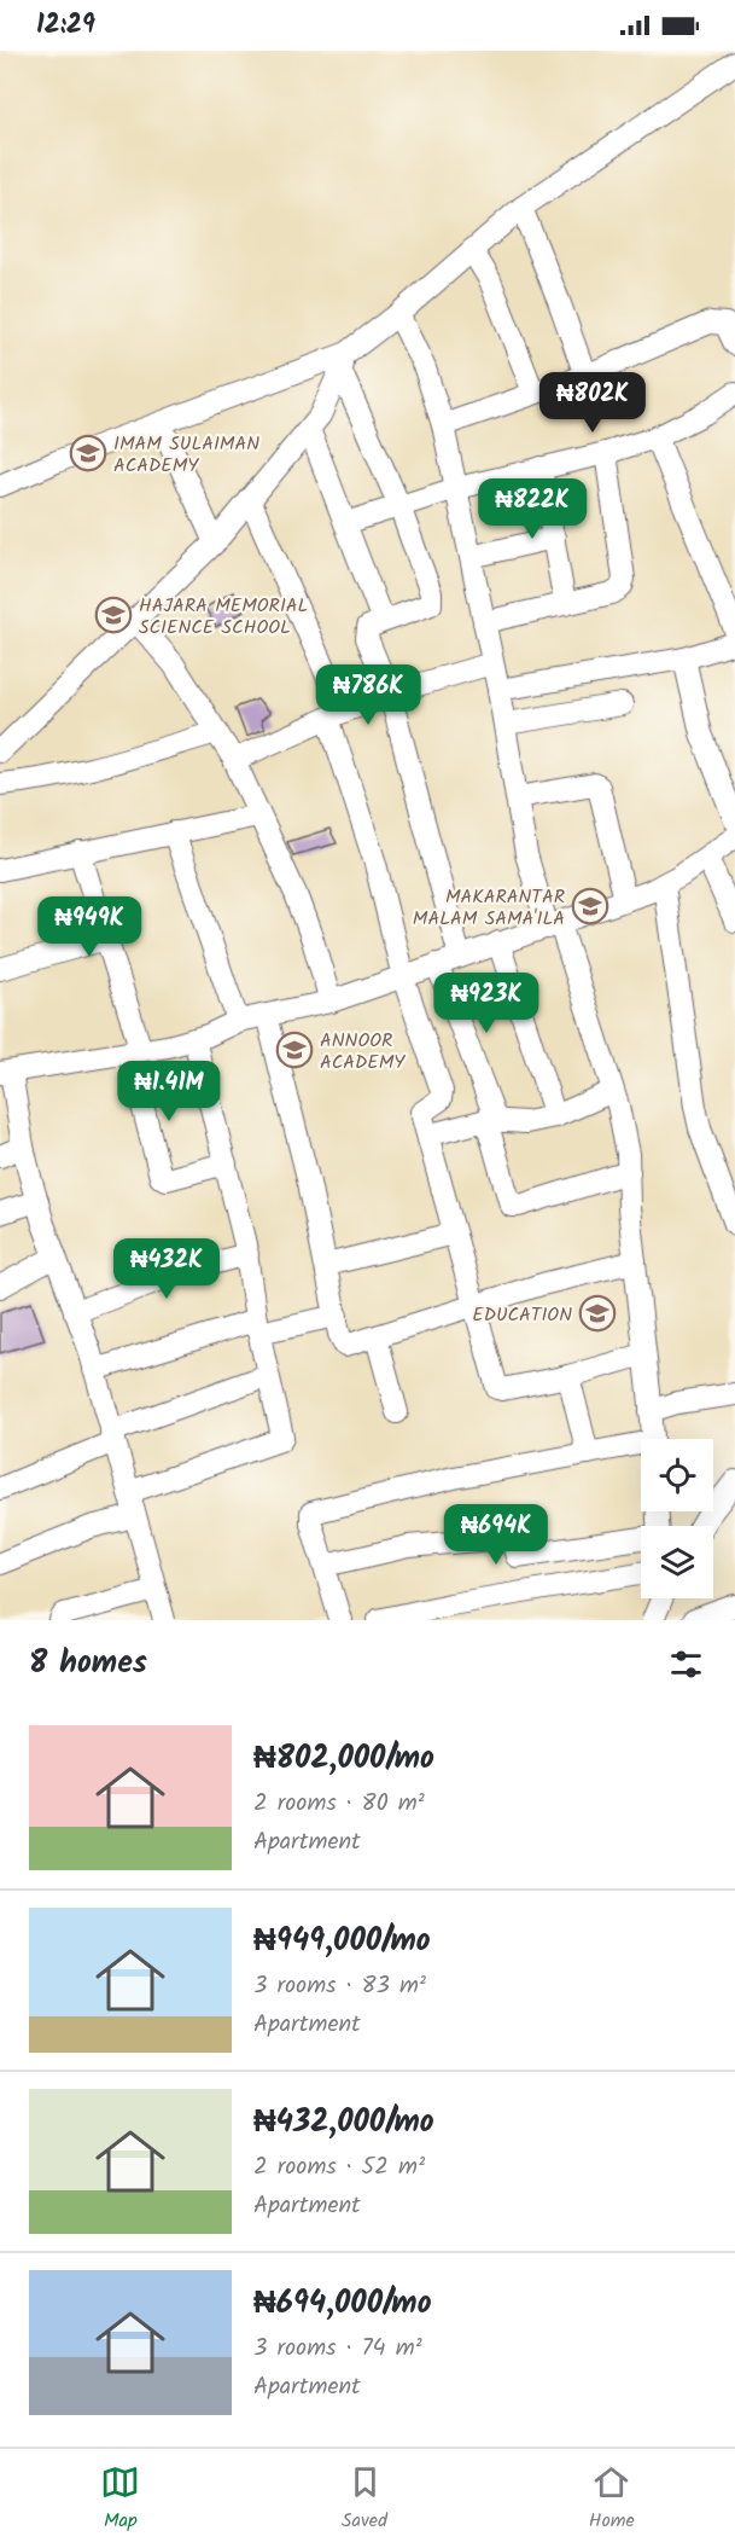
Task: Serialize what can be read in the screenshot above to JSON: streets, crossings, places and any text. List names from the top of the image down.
{
  "places": {
    "school or university": [
      "IMAM SULAIMAN ACADEMY",
      "HAJARA MEMORIAL SCIENCE SCHOOL",
      "MAKARANTAR MALAM SAMA'ILA",
      "ANNOOR ACADEMY",
      "EDUCATION"
    ]
  },
  "page": {
    "status": "12:29",
    "price": [
      "₦802K",
      "₦822K",
      "₦786K",
      "₦949K",
      "₦923K",
      "₦1.41M",
      "₦432K",
      "₦694K"
    ],
    "heading": "8 homes",
    "list": [
      {
        "name": "₦802,000/mo",
        "note": "2 rooms · 80 m² · Apartment"
      },
      {
        "name": "₦949,000/mo",
        "note": "3 rooms · 83 m² · Apartment"
      },
      {
        "name": "₦432,000/mo",
        "note": "2 rooms · 52 m² · Apartment"
      },
      {
        "name": "₦694,000/mo",
        "note": "3 rooms · 74 m² · Apartment"
      }
    ],
    "tabs": ["Map", "Saved", "Home"]
  }
}
